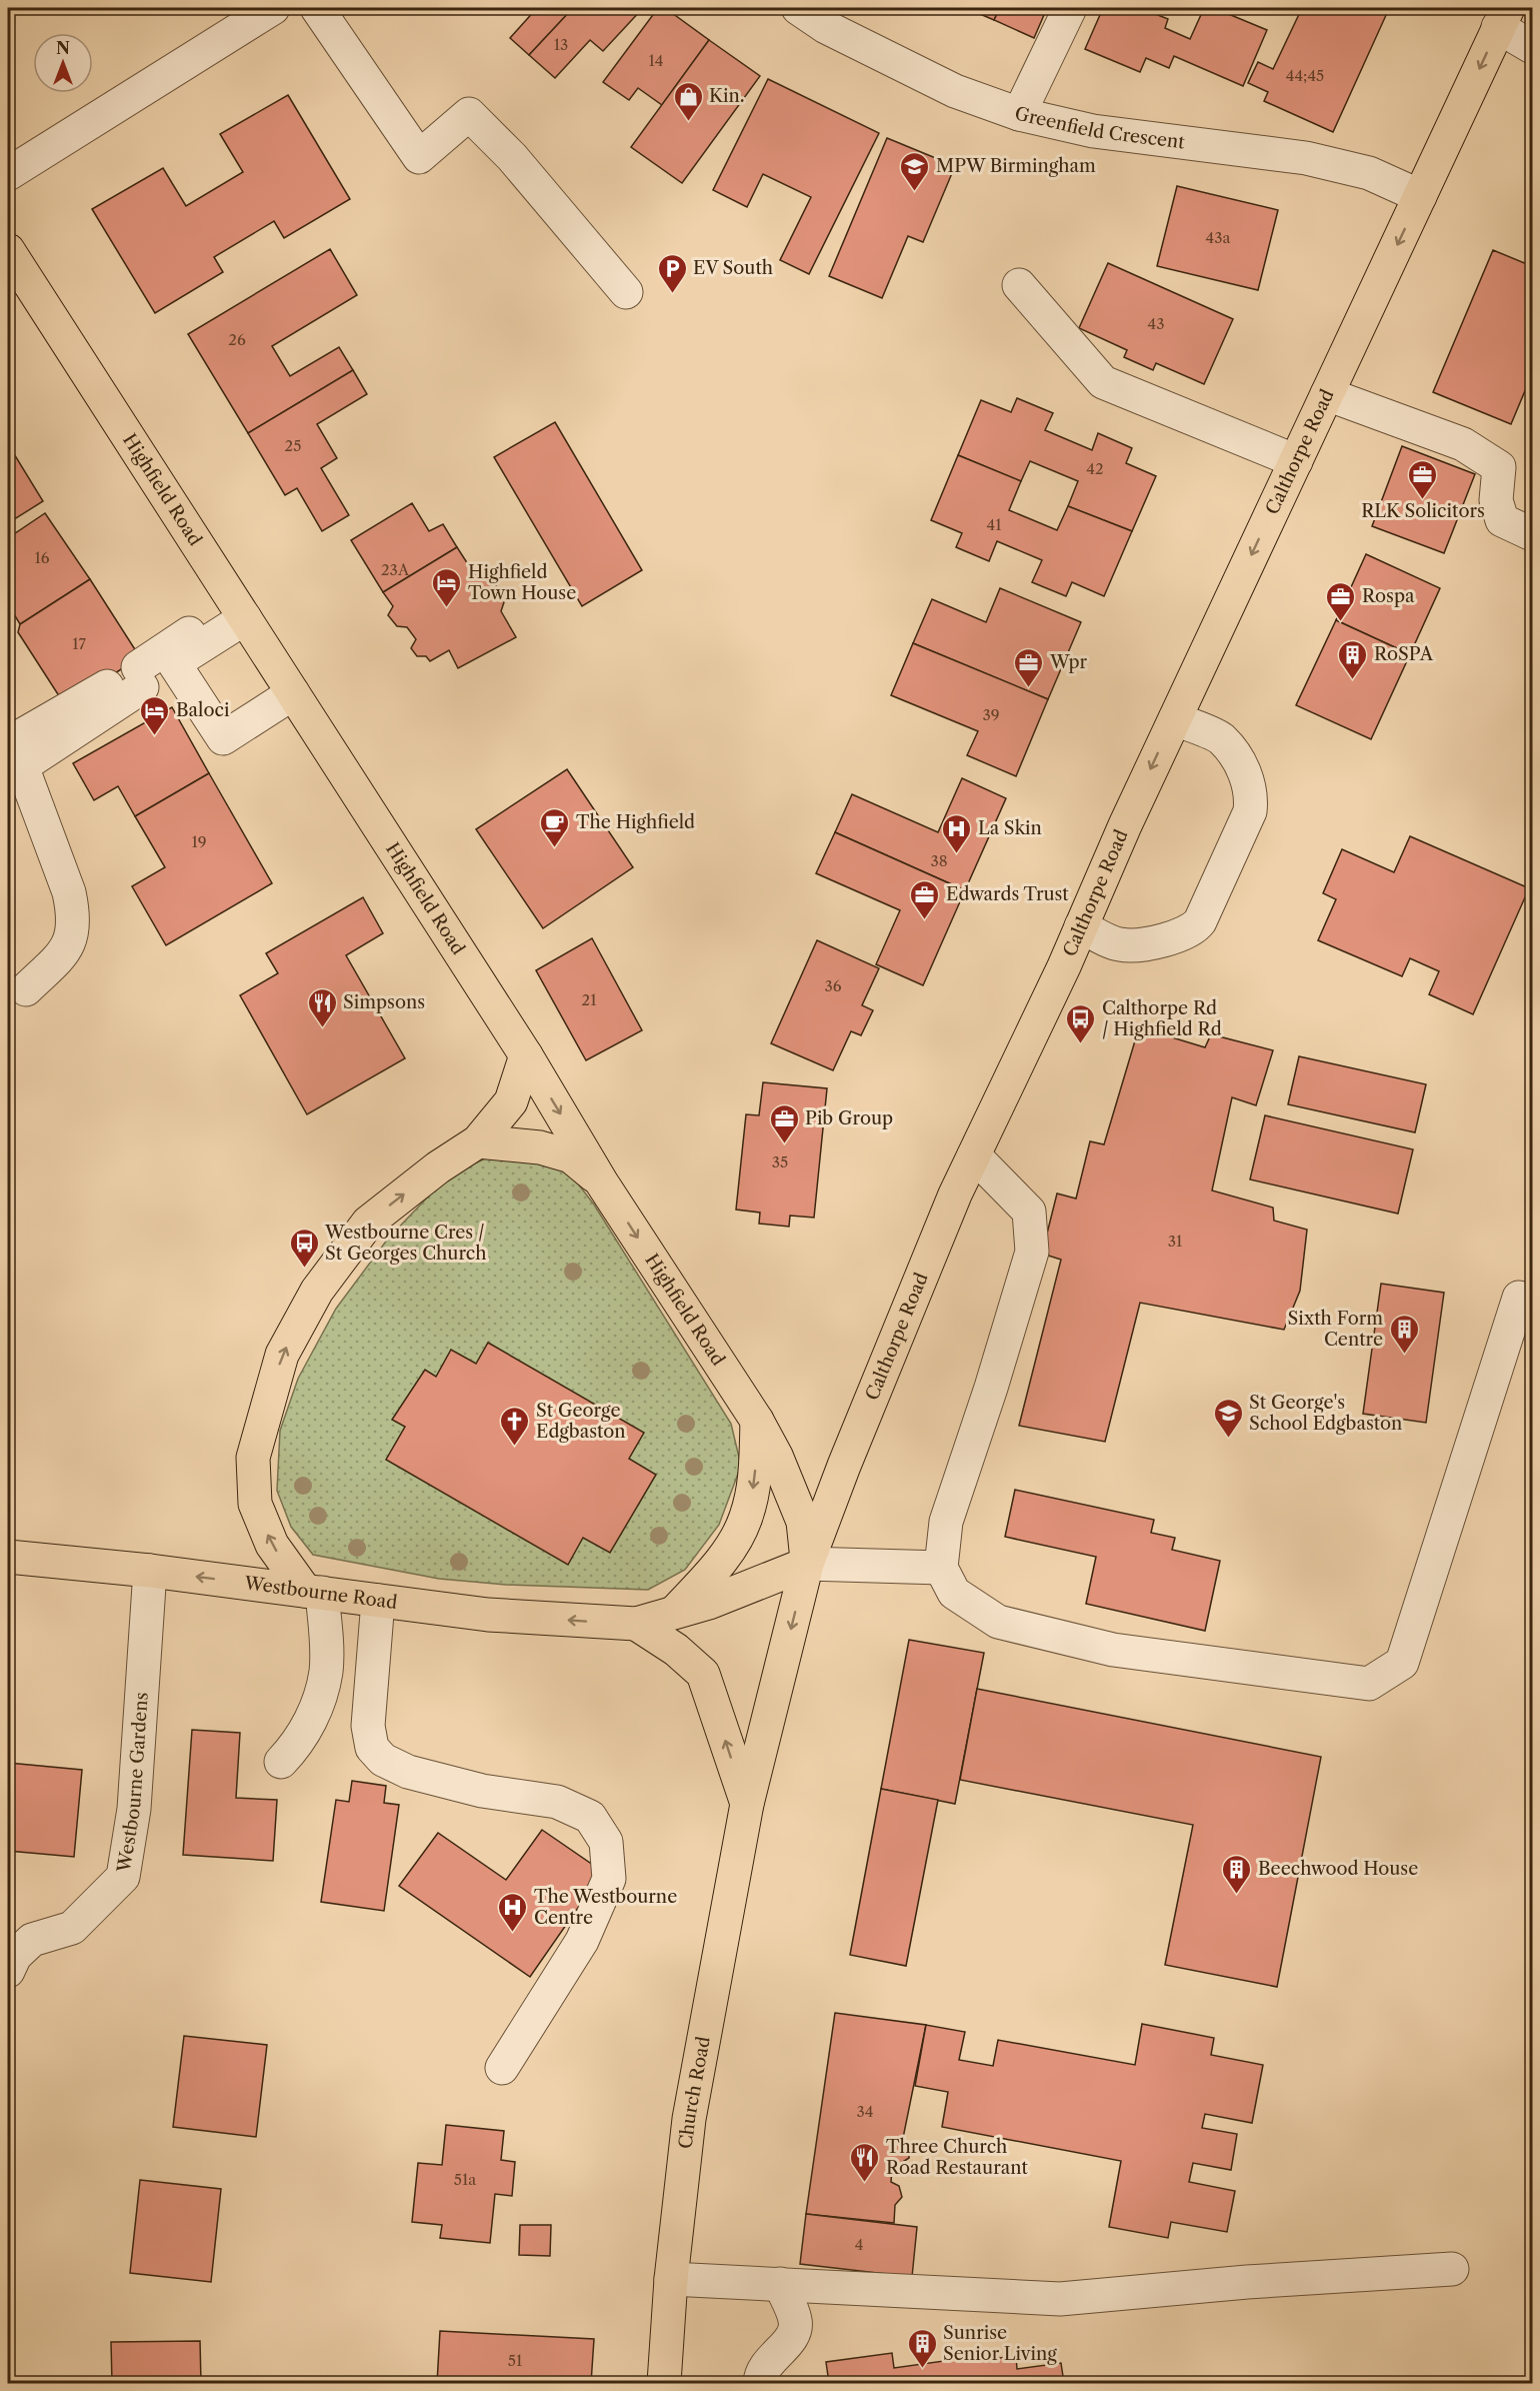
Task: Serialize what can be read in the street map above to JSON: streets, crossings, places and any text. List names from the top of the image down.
{
  "streets": {
    "main road": [
      "Calthorpe Road",
      "Highfield Road",
      "Westbourne Road",
      "Church Road"
    ],
    "street": ["Greenfield Crescent", "Westbourne Gardens"]
  },
  "crossings": [
    ["Greenfield Crescent", "Calthorpe Road"],
    ["Calthorpe Road", "Highfield Road"],
    ["Calthorpe Road", "Church Road"],
    ["Westbourne Road", "Westbourne Gardens"]
  ],
  "one_way": ["Calthorpe Road", "Westbourne Road"],
  "places": {
    "shop": ["Kin."],
    "school or university": ["MPW Birmingham", "St George's School Edgbaston"],
    "parking": ["EV South"],
    "office": [
      "RLK Solicitors",
      "Rospa",
      "Wpr",
      "Edwards Trust",
      "Pib Group"
    ],
    "hotel": ["Highfield Town House", "Baloci"],
    "building": [
      "RoSPA",
      "Sixth Form Centre",
      "Beechwood House",
      "Sunrise Senior Living"
    ],
    "cafe": ["The Highfield"],
    "hospital": ["La Skin", "The Westbourne Centre"],
    "restaurant": ["Simpsons", "Three Church Road Restaurant"],
    "bus stop": ["Calthorpe Rd / Highfield Rd", "Westbourne Cres / St Georges Church"],
    "church": ["St George Edgbaston"]
  },
  "house_numbers": [
    "13",
    "14",
    "44;45",
    "43a",
    "43",
    "26",
    "25",
    "42",
    "41",
    "16",
    "23A",
    "17",
    "39",
    "19",
    "38",
    "36",
    "21",
    "35",
    "31",
    "34",
    "51a",
    "4",
    "51"
  ],
  "north": "top"
}
